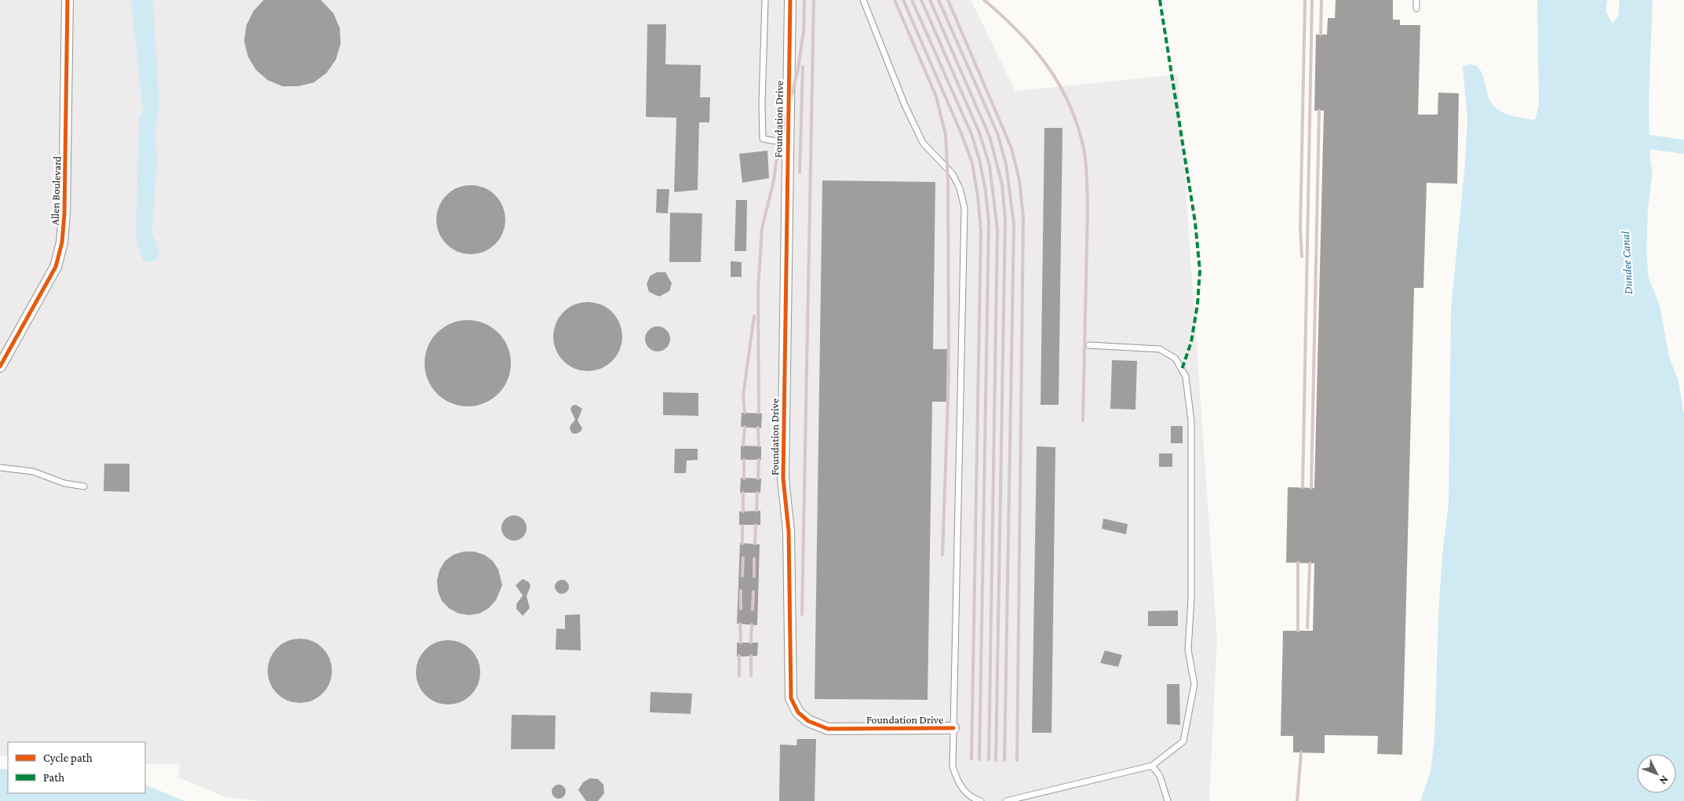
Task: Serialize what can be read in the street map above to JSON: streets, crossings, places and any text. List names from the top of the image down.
{
  "streets": {
    "street": ["Foundation Drive", "Allen Boulevard"]
  },
  "water": ["Dundee Canal"],
  "legend": ["Cycle path", "Path"],
  "north": "bottom right"
}
